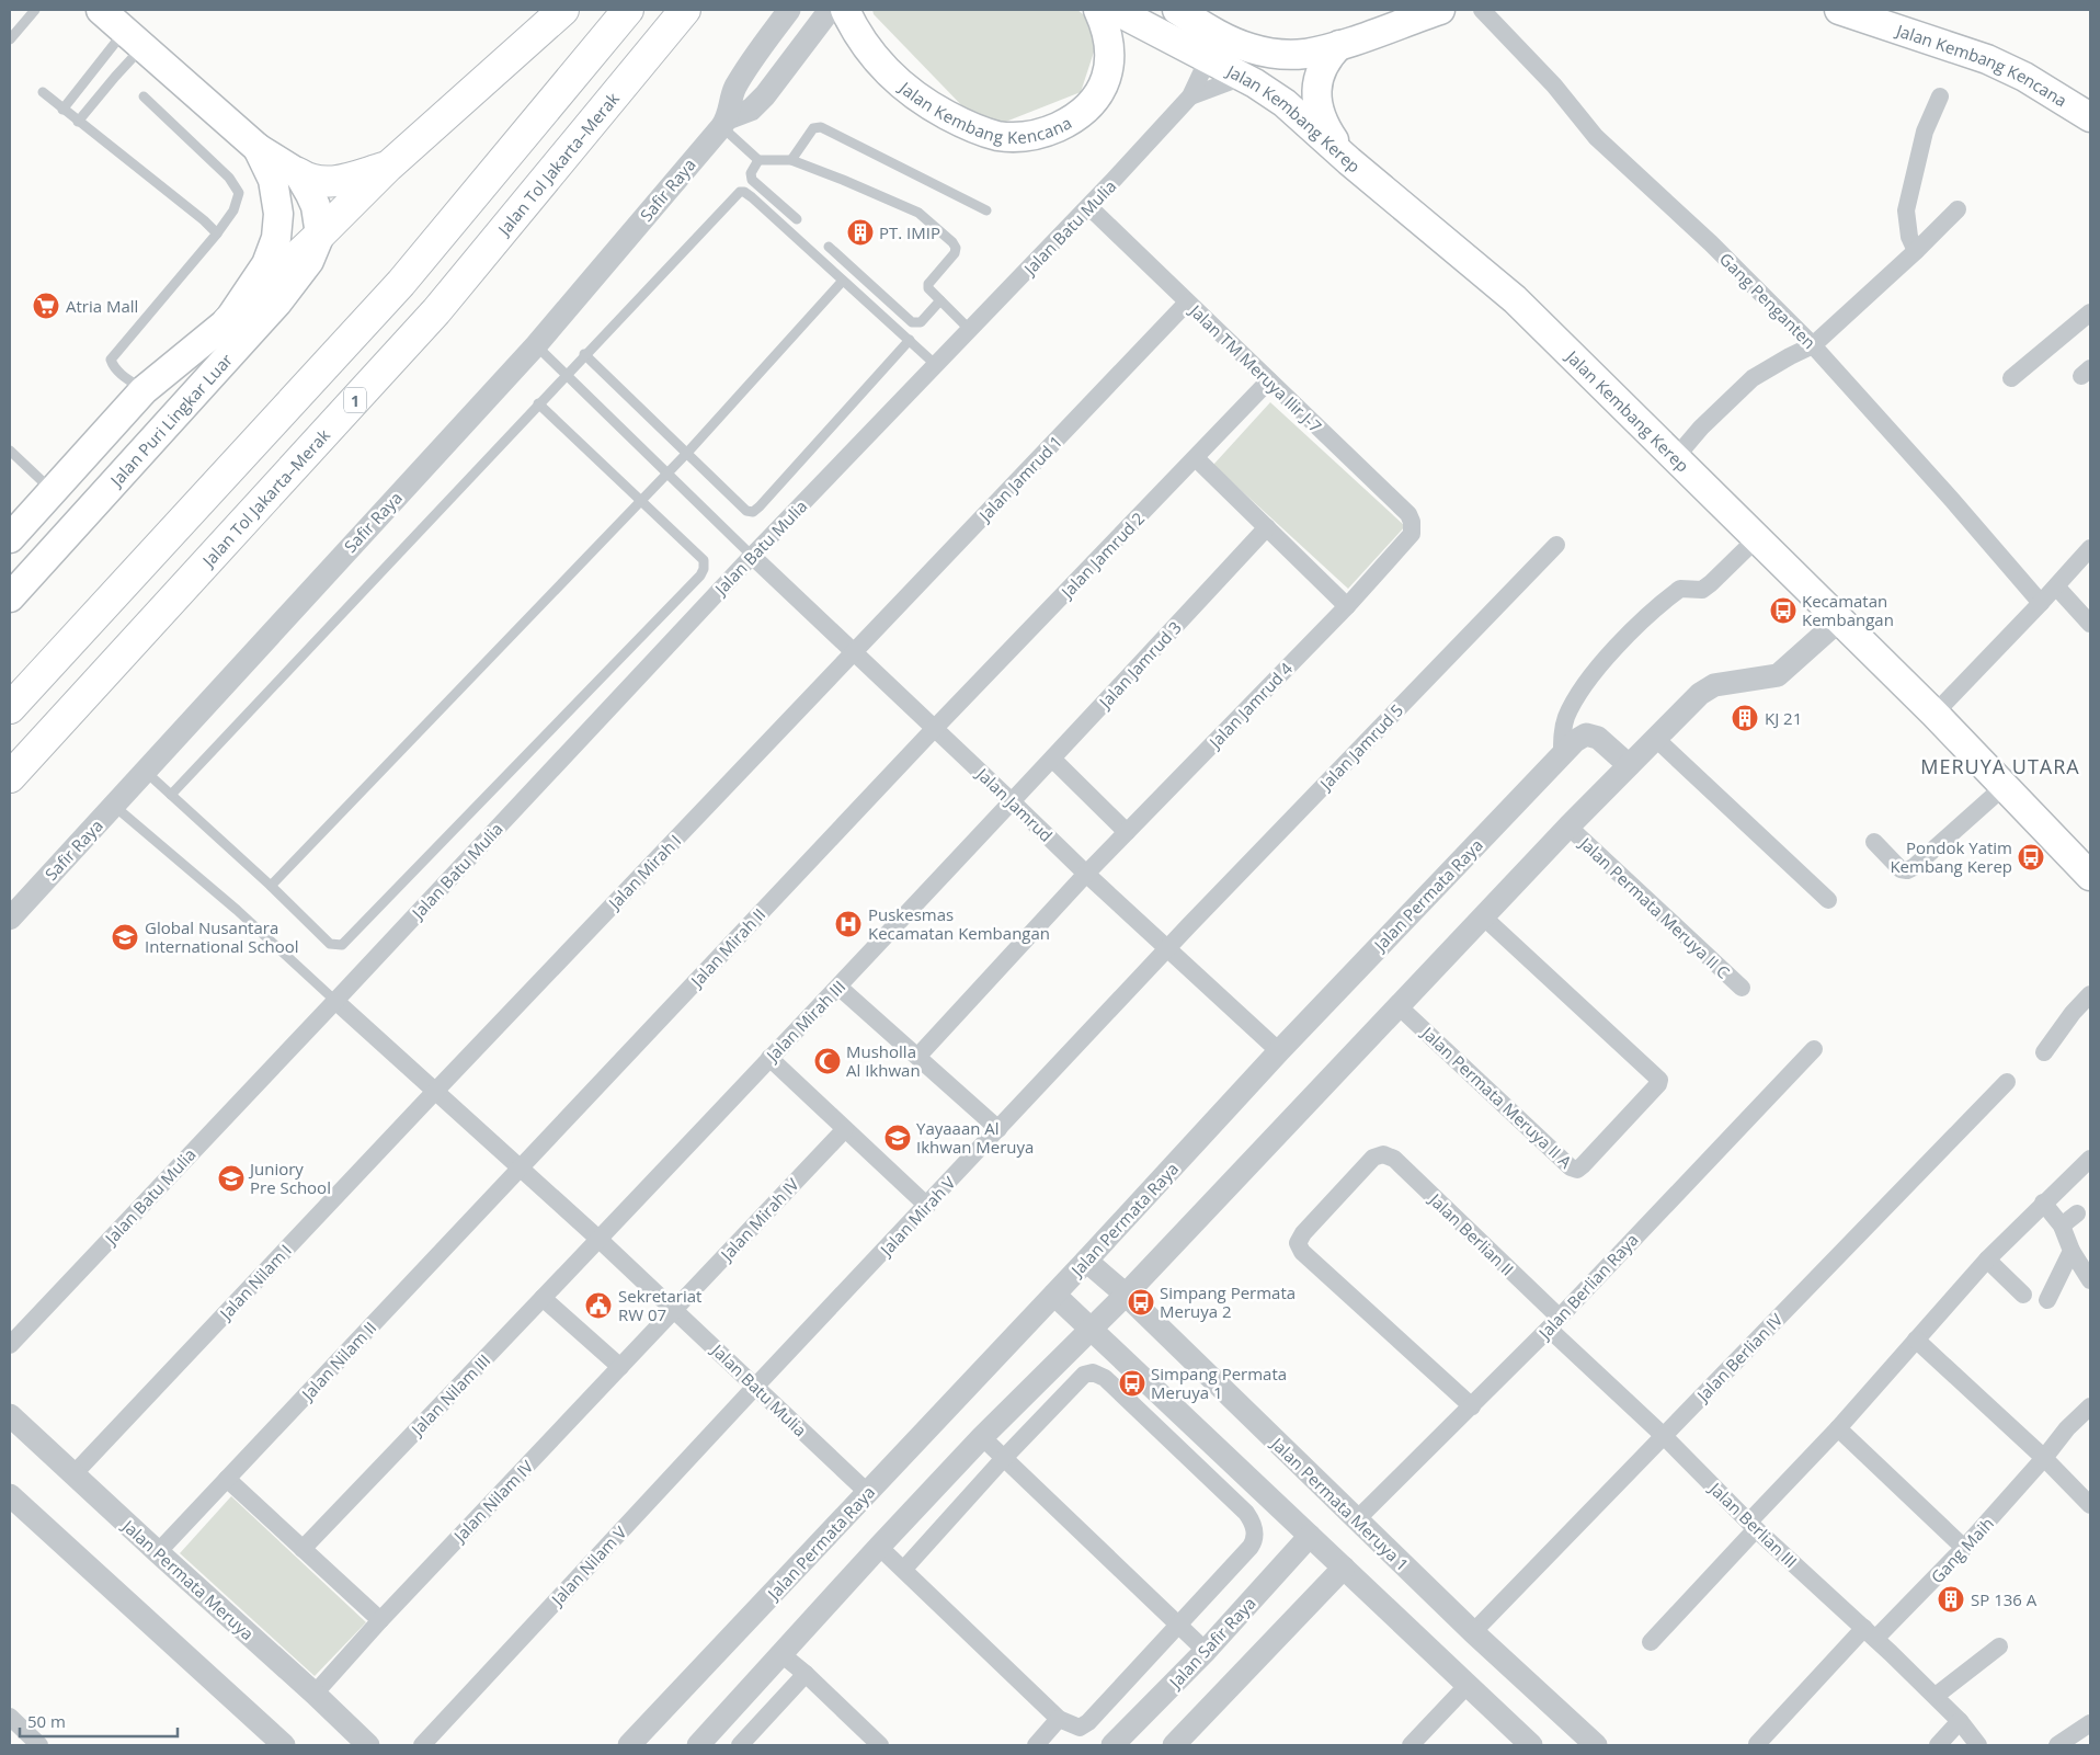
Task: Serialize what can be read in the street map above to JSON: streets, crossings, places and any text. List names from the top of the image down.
{
  "streets": {
    "highway": ["Jalan Tol Jakarta–Merak", "1"],
    "main road": ["Jalan Kembang Kencana", "Jalan Kembang Kerep", "Jalan Puri Lingkar Luar"],
    "street": [
      "Safir Raya",
      "Jalan Batu Mulia",
      "Gang Penganten",
      "Jalan TM Meruya Ilir J-7",
      "Jalan Jamrud 1",
      "Jalan Jamrud 2",
      "Jalan Jamrud 3",
      "Jalan Jamrud 4",
      "Jalan Jamrud 5",
      "Jalan Jamrud",
      "Jalan Mirah I",
      "Jalan Permata Raya",
      "Jalan Permata Meruya II C",
      "Jalan Mirah II",
      "Jalan Mirah III",
      "Jalan Permata Meruya II A",
      "Jalan Mirah V",
      "Jalan Mirah IV",
      "Jalan Berlian II",
      "Jalan Nilam I",
      "Jalan Berlian Raya",
      "Jalan Berlian IV",
      "Jalan Nilam II",
      "Jalan Nilam III",
      "Jalan Nilam IV",
      "Jalan Permata Meruya 1",
      "Jalan Berlian III",
      "Gang Maih",
      "Jalan Nilam V",
      "Jalan Permata Meruya",
      "Jalan Safir Raya"
    ]
  },
  "crossings": [
    ["Jalan Kembang Kerep", "Jalan Batu Mulia"],
    ["Safir Raya", "Jalan Batu Mulia"],
    ["Jalan Batu Mulia", "Jalan TM Meruya Ilir J-7"],
    ["Jalan Batu Mulia", "Jalan Jamrud"],
    ["Jalan Batu Mulia", "Jalan Mirah I"],
    ["Jalan Batu Mulia", "Jalan Permata Raya"],
    ["Jalan Batu Mulia", "Jalan Mirah II"],
    ["Jalan Batu Mulia", "Jalan Mirah III"],
    ["Jalan Batu Mulia", "Jalan Mirah V"],
    ["Jalan Batu Mulia", "Jalan Mirah IV"],
    ["Jalan Batu Mulia", "Jalan Nilam I"],
    ["Jalan Batu Mulia", "Jalan Nilam II"],
    ["Jalan Batu Mulia", "Jalan Nilam III"],
    ["Jalan Batu Mulia", "Jalan Nilam IV"],
    ["Jalan Batu Mulia", "Jalan Nilam V"],
    ["Jalan TM Meruya Ilir J-7", "Jalan Jamrud 1"],
    ["Jalan TM Meruya Ilir J-7", "Jalan Jamrud 2"],
    ["Jalan TM Meruya Ilir J-7", "Jalan Jamrud 4"],
    ["Jalan Jamrud 1", "Jalan Jamrud"],
    ["Jalan Jamrud 1", "Jalan Mirah I"],
    ["Jalan Jamrud 2", "Jalan Jamrud"],
    ["Jalan Jamrud 2", "Jalan Mirah II"],
    ["Jalan Jamrud 3", "Jalan Jamrud"],
    ["Jalan Jamrud 3", "Jalan Mirah III"],
    ["Jalan Jamrud 4", "Jalan Jamrud"],
    ["Jalan Jamrud 5", "Jalan Jamrud"],
    ["Jalan Jamrud 5", "Jalan Mirah V"],
    ["Jalan Jamrud", "Jalan Mirah I"],
    ["Jalan Jamrud", "Jalan Permata Raya"],
    ["Jalan Jamrud", "Jalan Mirah II"],
    ["Jalan Jamrud", "Jalan Mirah III"],
    ["Jalan Jamrud", "Jalan Mirah V"],
    ["Jalan Mirah I", "Jalan Nilam I"],
    ["Jalan Permata Raya", "Jalan Permata Meruya 1"],
    ["Jalan Mirah II", "Jalan Nilam II"],
    ["Jalan Mirah III", "Jalan Nilam III"],
    ["Jalan Mirah V", "Jalan Nilam V"],
    ["Jalan Mirah IV", "Jalan Nilam IV"],
    ["Jalan Berlian II", "Jalan Berlian Raya"],
    ["Jalan Berlian II", "Jalan Berlian III"],
    ["Jalan Nilam I", "Jalan Permata Meruya"],
    ["Jalan Berlian Raya", "Jalan Permata Meruya 1"],
    ["Jalan Berlian Raya", "Jalan Berlian III"],
    ["Jalan Berlian IV", "Jalan Permata Meruya 1"],
    ["Jalan Berlian IV", "Jalan Berlian III"],
    ["Jalan Nilam II", "Jalan Permata Meruya"],
    ["Jalan Nilam IV", "Jalan Permata Meruya"],
    ["Jalan Berlian III", "Gang Maih"]
  ],
  "districts": ["MERUYA UTARA"],
  "places": {
    "building": ["PT. IMIP", "KJ 21", "SP 136 A"],
    "supermarket": ["Atria Mall"],
    "bus stop": [
      "Kecamatan Kembangan",
      "Pondok Yatim Kembang Kerep",
      "Simpang Permata Meruya 2",
      "Simpang Permata Meruya 1"
    ],
    "hospital": ["Puskesmas Kecamatan Kembangan"],
    "school or university": ["Global Nusantara International School", "Yayaaan Al Ikhwan Meruya", "Juniory Pre School"],
    "mosque": ["Musholla Al Ikhwan"],
    "public building": ["Sekretariat RW 07"]
  },
  "scale_bar": "50 m"
}
